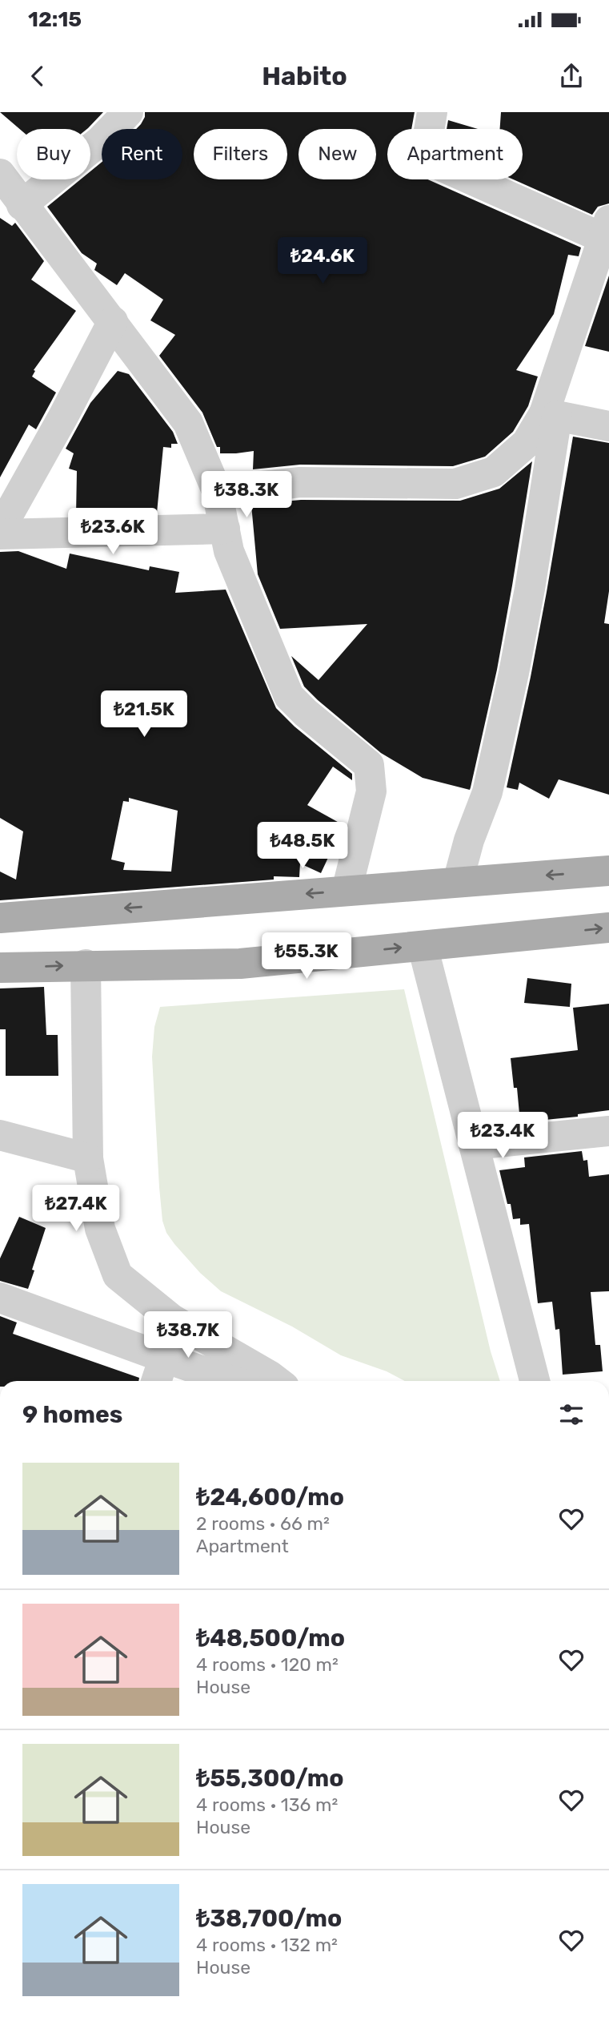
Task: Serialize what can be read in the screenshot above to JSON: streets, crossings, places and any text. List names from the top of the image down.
{
  "page": {
    "status": "12:15",
    "header": "Habito",
    "chip": [
      "Buy",
      "Rent",
      "Filters",
      "New",
      "Apartment"
    ],
    "price": [
      "₺24.6K",
      "₺38.3K",
      "₺23.6K",
      "₺21.5K",
      "₺48.5K",
      "₺55.3K",
      "₺23.4K",
      "₺27.4K",
      "₺38.7K"
    ],
    "heading": "9 homes",
    "list": [
      {
        "name": "₺24,600/mo",
        "note": "2 rooms · 66 m² · Apartment"
      },
      {
        "name": "₺48,500/mo",
        "note": "4 rooms · 120 m² · House"
      },
      {
        "name": "₺55,300/mo",
        "note": "4 rooms · 136 m² · House"
      },
      {
        "name": "₺38,700/mo",
        "note": "4 rooms · 132 m² · House"
      }
    ]
  }
}
